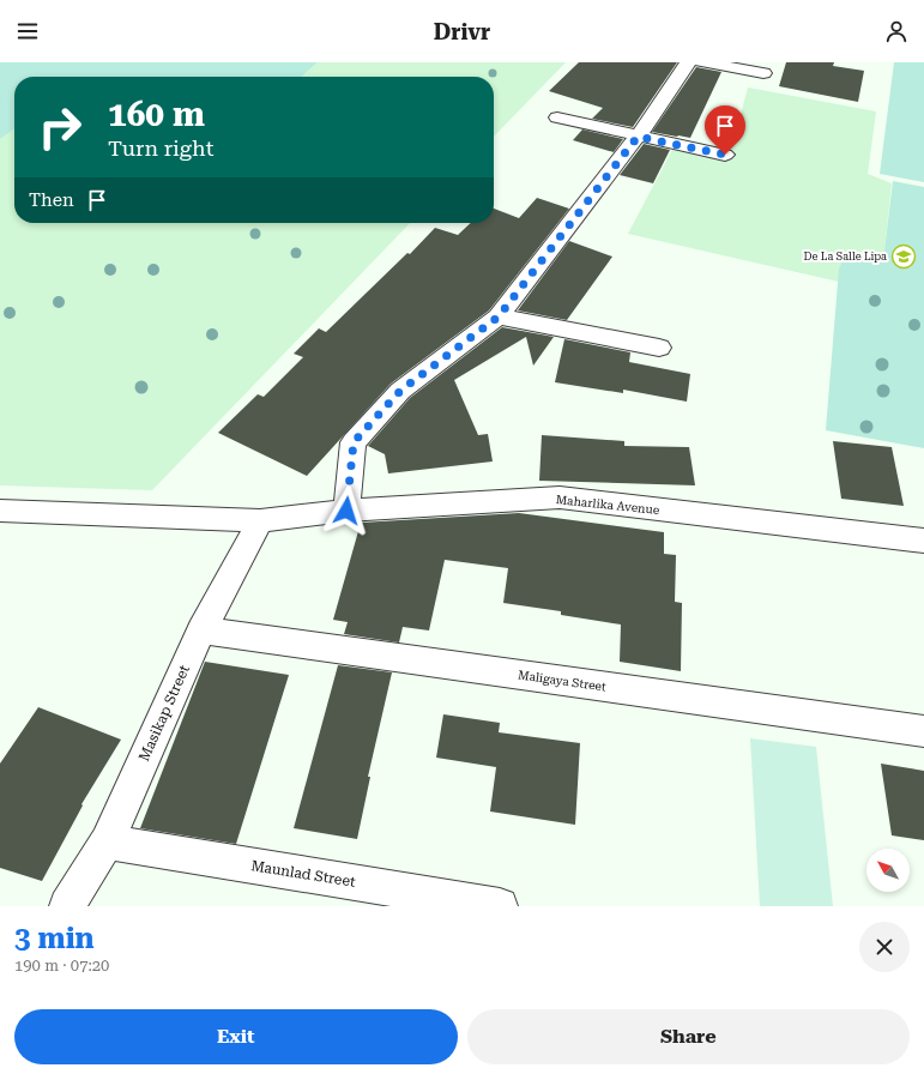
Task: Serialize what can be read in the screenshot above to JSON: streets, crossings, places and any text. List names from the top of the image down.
{
  "streets": {
    "street": [
      "Maharlika Avenue",
      "Maligaya Street",
      "Masikap Street",
      "Maunlad Street"
    ]
  },
  "crossings": [
    ["Maharlika Avenue", "Masikap Street"],
    ["Maligaya Street", "Masikap Street"],
    ["Masikap Street", "Maunlad Street"]
  ],
  "places": {
    "school or university": ["De La Salle Lipa"]
  },
  "north": "top left",
  "page": {
    "header": "Drivr",
    "turn": ["160 m", "Turn right"],
    "then": "Then",
    "heading": ["3 min", "190 m · 07:20"],
    "buttons": ["Exit", "Share"]
  }
}
